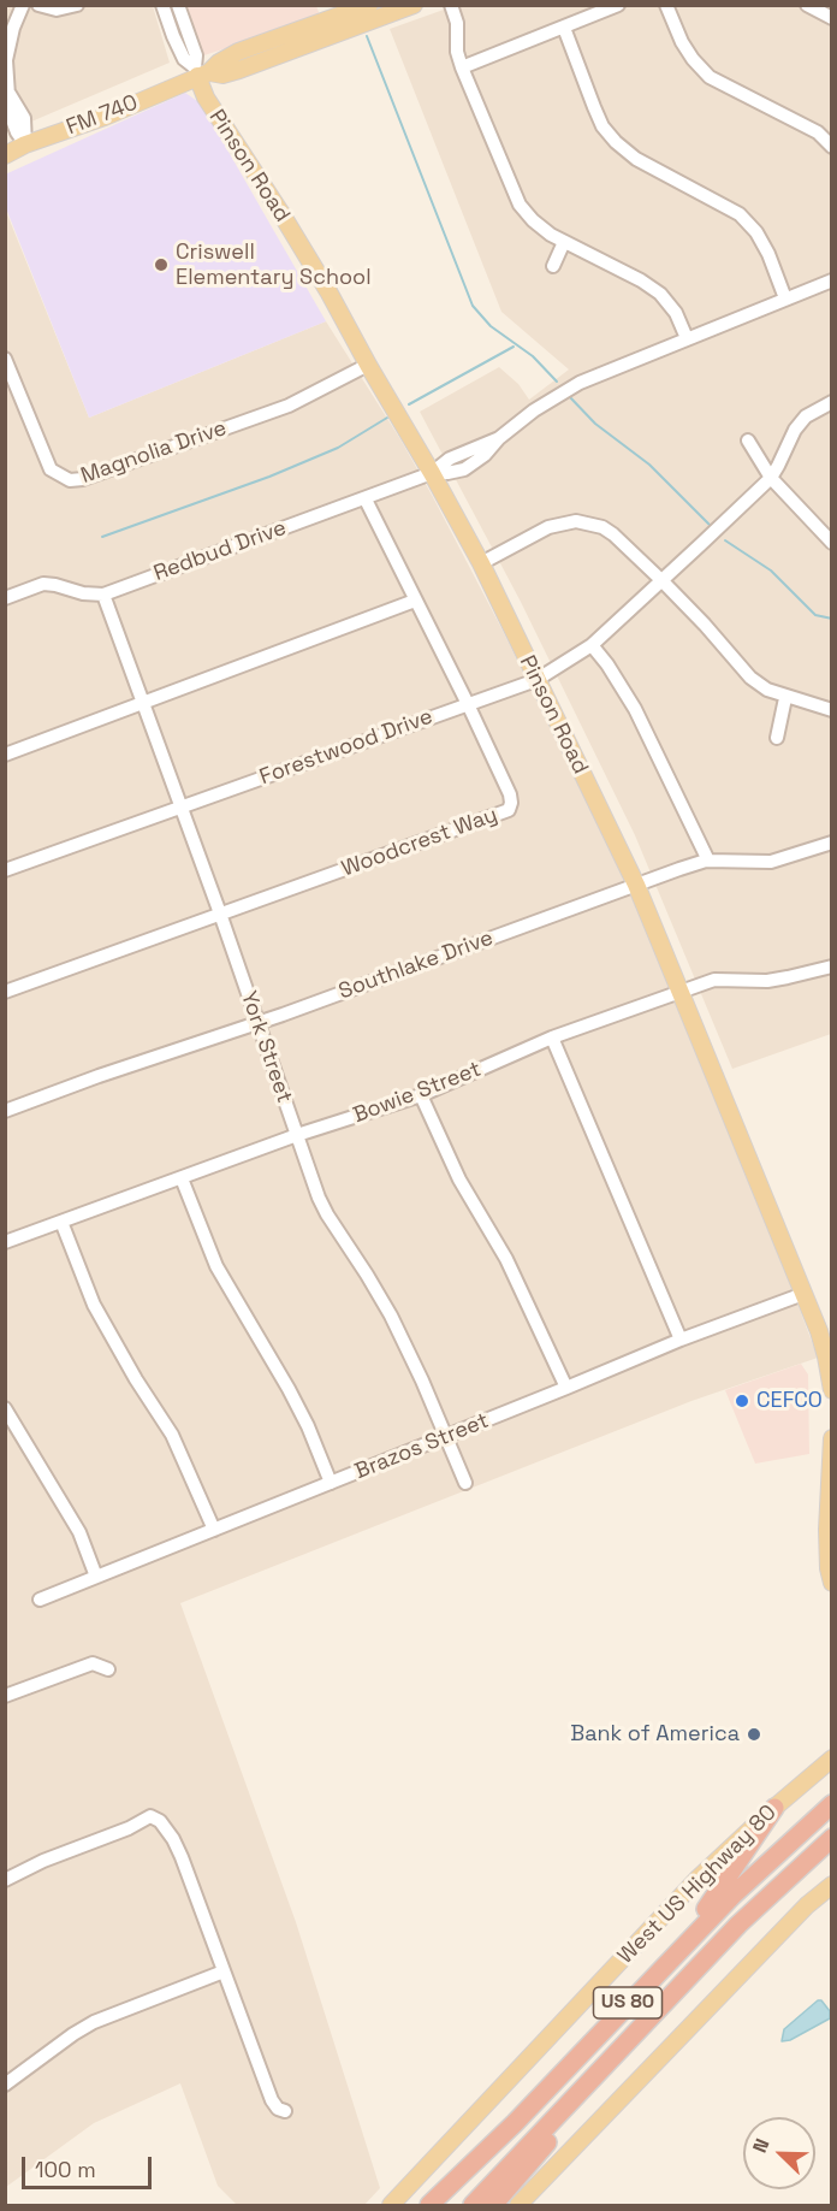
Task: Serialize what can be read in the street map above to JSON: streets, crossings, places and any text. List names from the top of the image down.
{
  "streets": {
    "highway": ["US 80"],
    "main road": ["FM 740", "Pinson Road", "West US Highway 80"],
    "street": [
      "Magnolia Drive",
      "Redbud Drive",
      "Forestwood Drive",
      "Woodcrest Way",
      "Southlake Drive",
      "York Street",
      "Bowie Street",
      "Brazos Street"
    ]
  },
  "crossings": [
    ["FM 740", "Pinson Road"],
    ["Pinson Road", "Magnolia Drive"],
    ["Pinson Road", "Redbud Drive"],
    ["Pinson Road", "Forestwood Drive"],
    ["Pinson Road", "Southlake Drive"],
    ["Pinson Road", "Bowie Street"],
    ["Pinson Road", "Brazos Street"],
    ["Redbud Drive", "Woodcrest Way"],
    ["Redbud Drive", "York Street"],
    ["Forestwood Drive", "Woodcrest Way"],
    ["Forestwood Drive", "York Street"],
    ["Woodcrest Way", "York Street"],
    ["Southlake Drive", "York Street"],
    ["York Street", "Bowie Street"],
    ["York Street", "Brazos Street"]
  ],
  "places": ["Criswell Elementary School", "CEFCO", "Bank of America"],
  "scale_bar": "100 m",
  "north": "top left"
}
